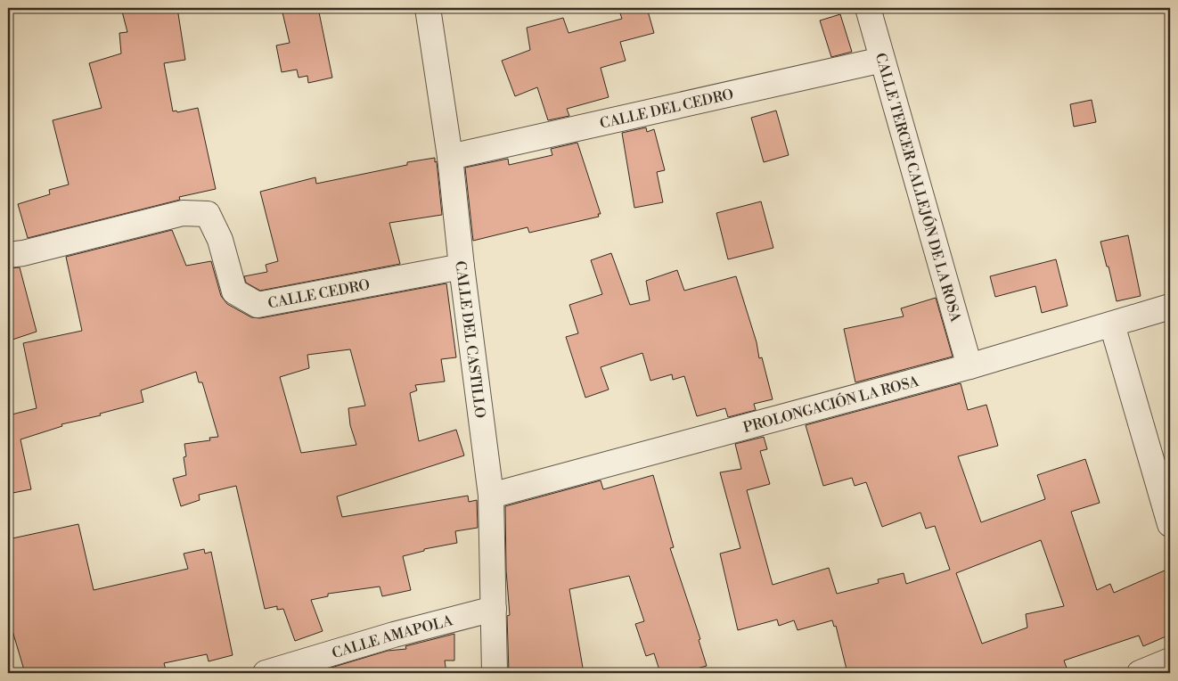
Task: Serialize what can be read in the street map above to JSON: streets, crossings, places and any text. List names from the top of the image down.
{
  "streets": {
    "street": [
      "CALLE DEL CEDRO",
      "CALLE TERCER CALLEJÓN DE LA ROSA",
      "CALLE CEDRO",
      "CALLE DEL CASTILLO",
      "PROLONGACIÓN LA ROSA",
      "CALLE AMAPOLA"
    ]
  },
  "crossings": [
    ["CALLE DEL CEDRO", "CALLE TERCER CALLEJÓN DE LA ROSA"],
    ["CALLE DEL CEDRO", "CALLE DEL CASTILLO"],
    ["CALLE TERCER CALLEJÓN DE LA ROSA", "PROLONGACIÓN LA ROSA"],
    ["CALLE CEDRO", "CALLE DEL CASTILLO"],
    ["CALLE DEL CASTILLO", "PROLONGACIÓN LA ROSA"],
    ["CALLE DEL CASTILLO", "CALLE AMAPOLA"]
  ]
}
